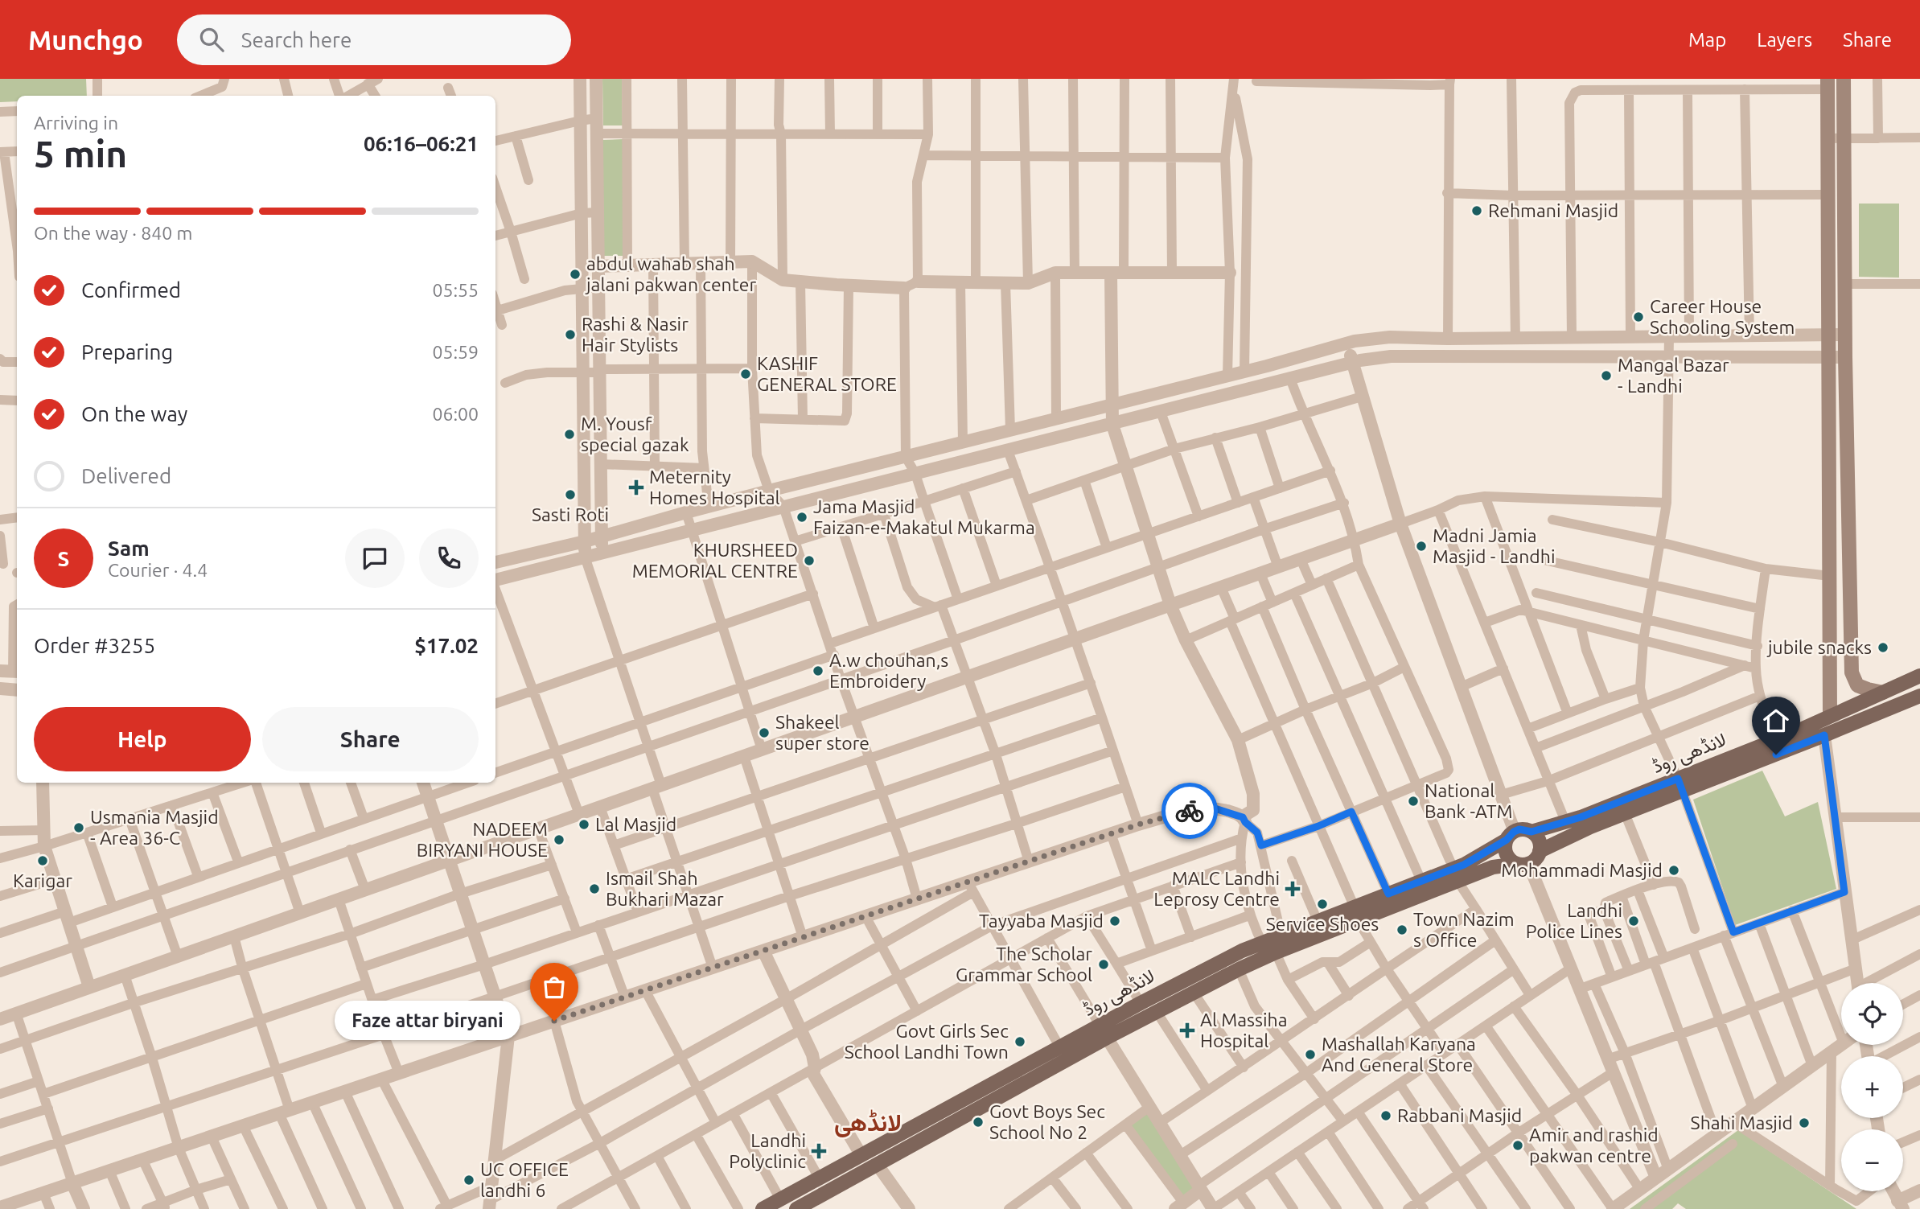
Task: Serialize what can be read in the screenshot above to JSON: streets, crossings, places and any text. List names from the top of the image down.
{
  "streets": {
    "main road": ["لانڈھی روڈ"]
  },
  "districts": ["لانڈھی"],
  "places": {
    "other": [
      "Rehmani Masjid",
      "abdul wahab shah jalani pakwan center",
      "Career House Schooling System",
      "Rashi & Nasir Hair Stylists",
      "KASHIF GENERAL STORE",
      "Mangal Bazar - Landhi",
      "M. Yousf special gazak",
      "Sasti Roti",
      "Jama Masjid Faizan-e-Makatul Mukarma",
      "Madni Jamia Masjid - Landhi",
      "KHURSHEED MEMORIAL CENTRE",
      "jubile snacks",
      "A.w chouhan,s Embroidery",
      "Shakeel super store",
      "National Bank -ATM",
      "Lal Masjid",
      "Usmania Masjid - Area 36-C",
      "NADEEM BIRYANI HOUSE",
      "Karigar",
      "Mohammadi Masjid",
      "Ismail Shah Bukhari Mazar",
      "Service Shoes",
      "Tayyaba Masjid",
      "Landhi Police Lines",
      "Town Nazim s Office",
      "The Scholar Grammar School",
      "Faze attar biryani",
      "Govt Girls Sec School Landhi Town",
      "Mashallah Karyana And General Store",
      "Rabbani Masjid",
      "Govt Boys Sec School No 2",
      "Shahi Masjid",
      "Amir and rashid pakwan centre",
      "UC OFFICE landhi 6"
    ],
    "health": [
      "Meternity Homes Hospital",
      "MALC Landhi Leprosy Centre",
      "Al Massiha Hospital",
      "Landhi Polyclinic"
    ]
  },
  "page": {
    "header": "Munchgo",
    "search": "Search here",
    "nav": ["Map", "Layers", "Share"],
    "heading": ["5 min", "Arriving in", "06:16–06:21"],
    "panel": [
      "Sam",
      "Courier · 4.4",
      "Order #3255",
      "$17.02"
    ],
    "bar": "On the way · 840 m",
    "list": [
      ["Confirmed", "05:55"],
      ["Preparing", "05:59"],
      ["On the way", "06:00"],
      "Delivered"
    ],
    "round": "S",
    "buttons": ["Help", "Share"],
    "map_buttons": ["+", "−"],
    "bubble": "Faze attar biryani"
  }
}
